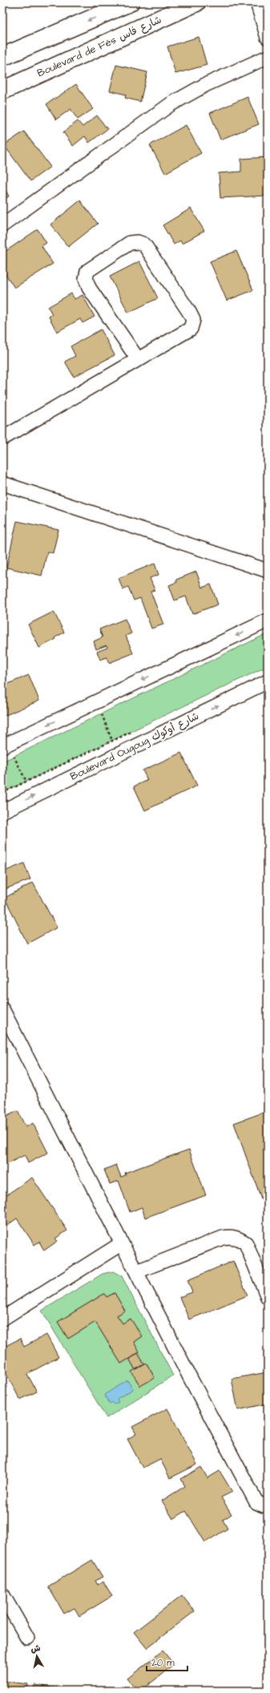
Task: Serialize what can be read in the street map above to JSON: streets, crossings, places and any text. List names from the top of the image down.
{
  "streets": {
    "main road": ["Boulevard de Fès شارع فاس"],
    "street": ["Boulevard Ougoug شارع أوكوك"]
  },
  "scale_bar": "20 m",
  "north": "top"
}
